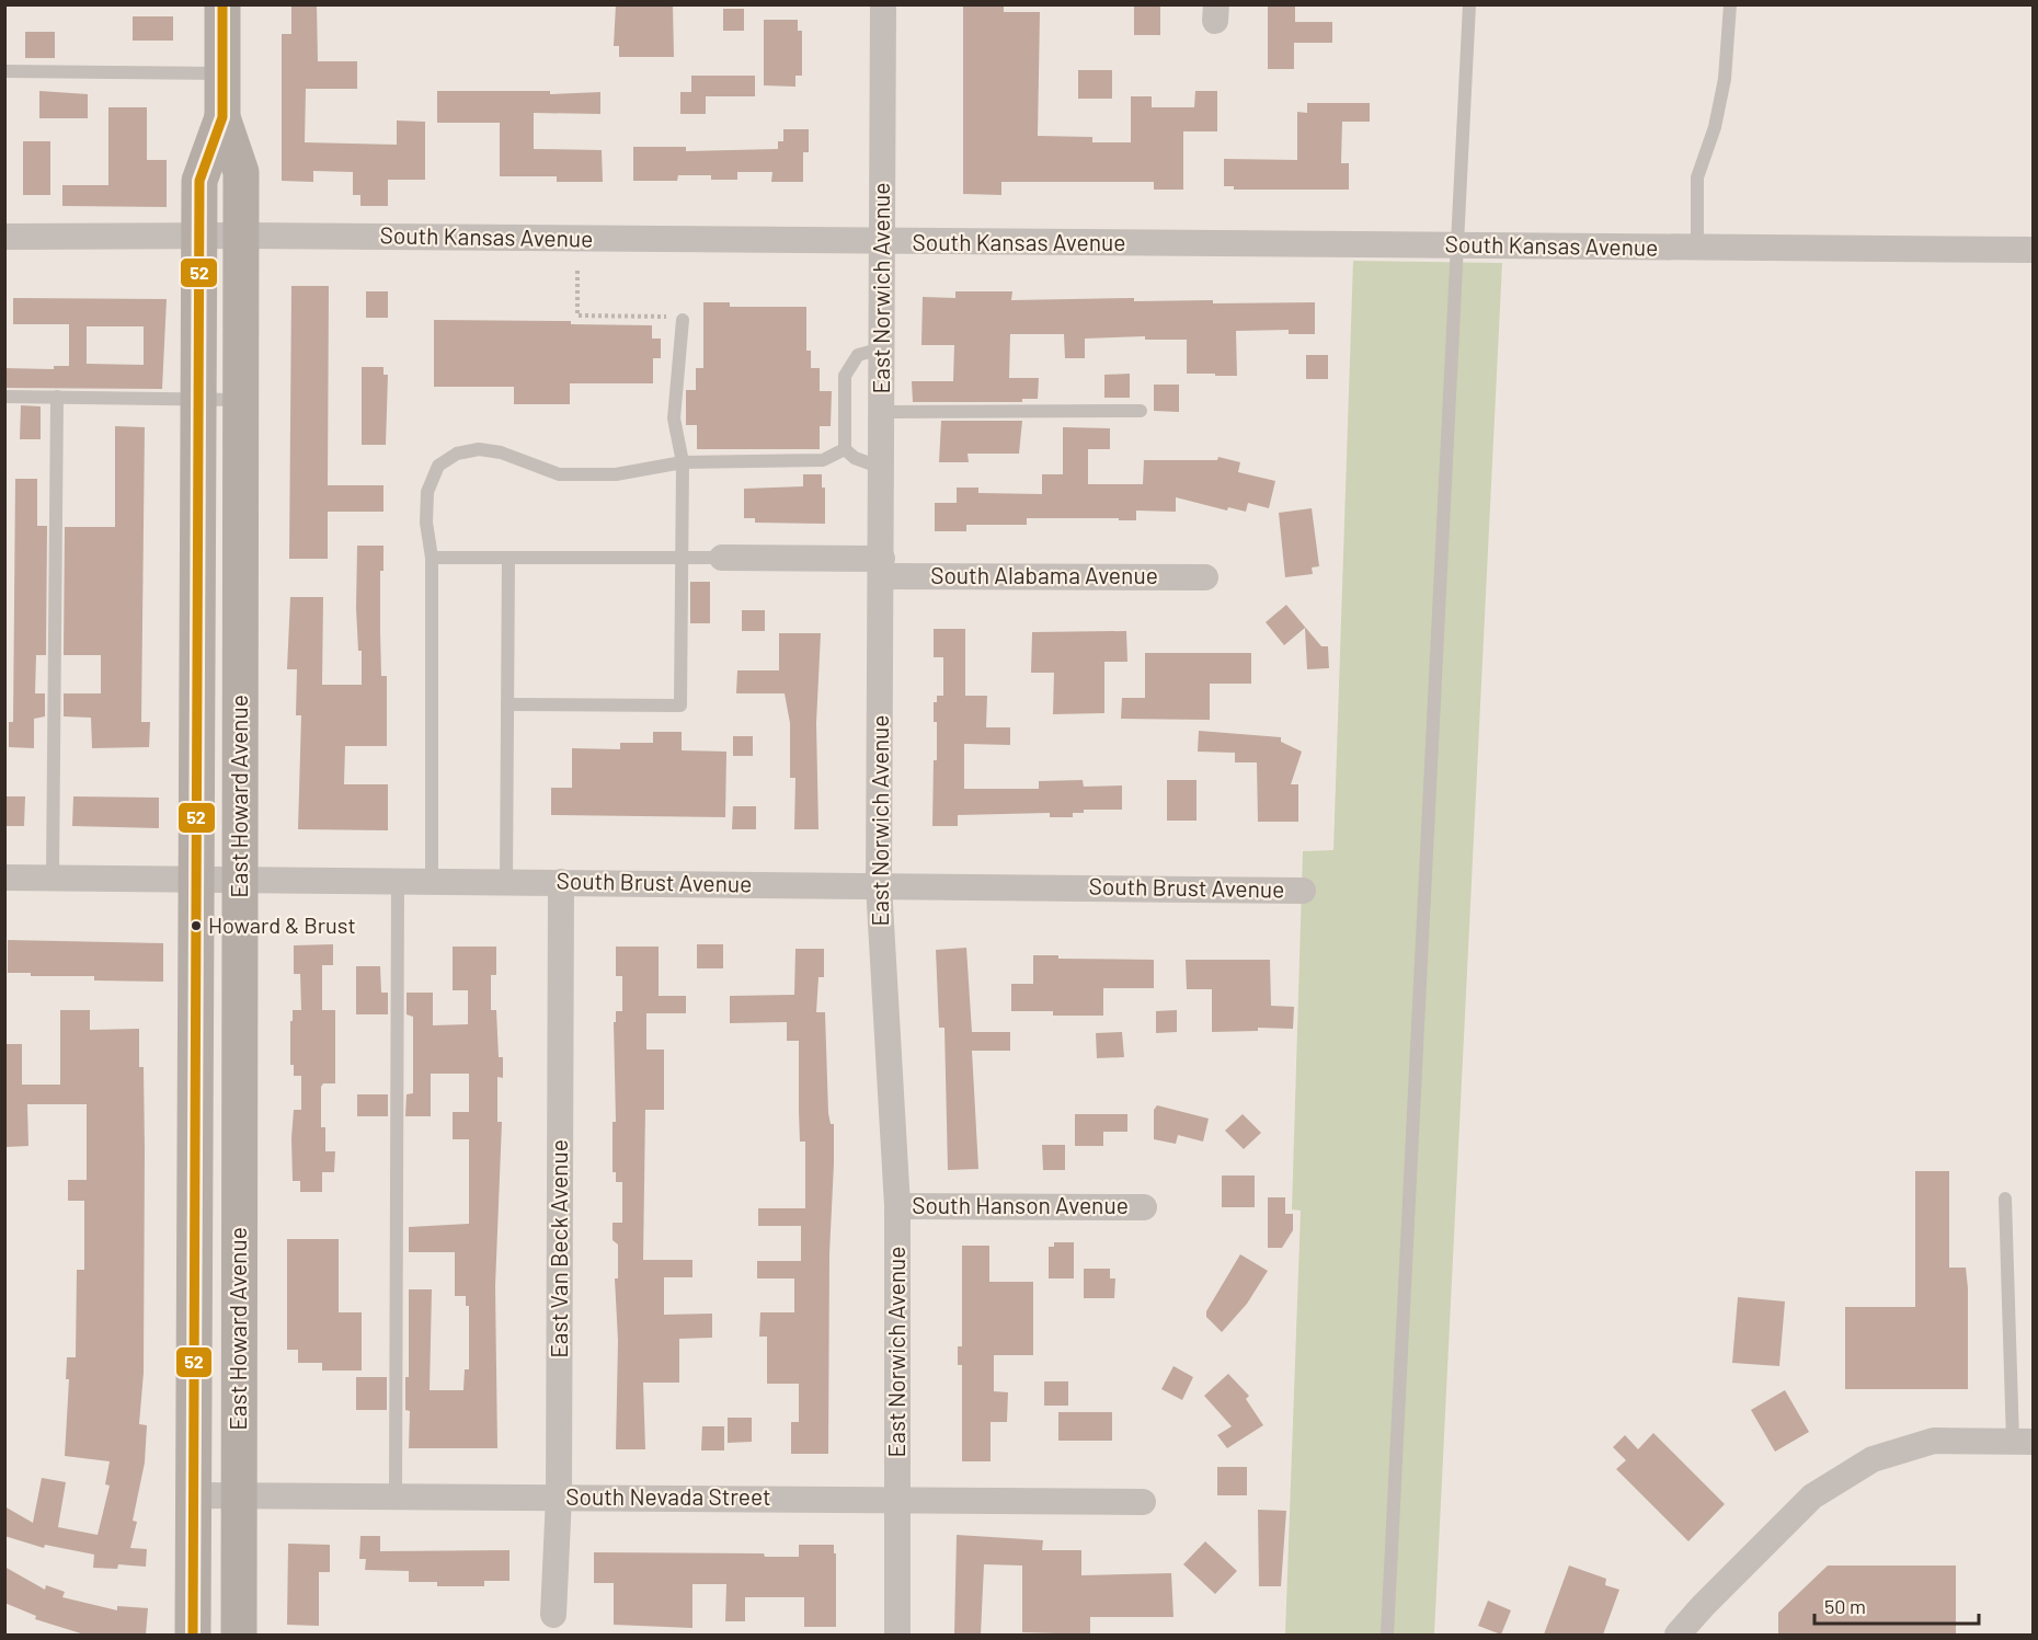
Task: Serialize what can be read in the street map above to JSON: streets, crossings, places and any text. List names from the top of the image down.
{
  "streets": {
    "main road": ["East Howard Avenue"],
    "street": [
      "South Kansas Avenue",
      "East Norwich Avenue",
      "South Alabama Avenue",
      "South Brust Avenue",
      "South Hanson Avenue",
      "East Van Beck Avenue",
      "South Nevada Street"
    ]
  },
  "crossings": [
    ["South Kansas Avenue", "East Norwich Avenue"],
    ["South Kansas Avenue", "East Howard Avenue"],
    ["East Norwich Avenue", "South Alabama Avenue"],
    ["East Norwich Avenue", "South Brust Avenue"],
    ["East Norwich Avenue", "South Hanson Avenue"],
    ["East Norwich Avenue", "South Nevada Street"],
    ["East Howard Avenue", "South Brust Avenue"],
    ["East Howard Avenue", "South Nevada Street"],
    ["South Brust Avenue", "East Van Beck Avenue"],
    ["East Van Beck Avenue", "South Nevada Street"]
  ],
  "places": ["Howard & Brust"],
  "lines": ["transit line 52"],
  "scale_bar": "50 m"
}
